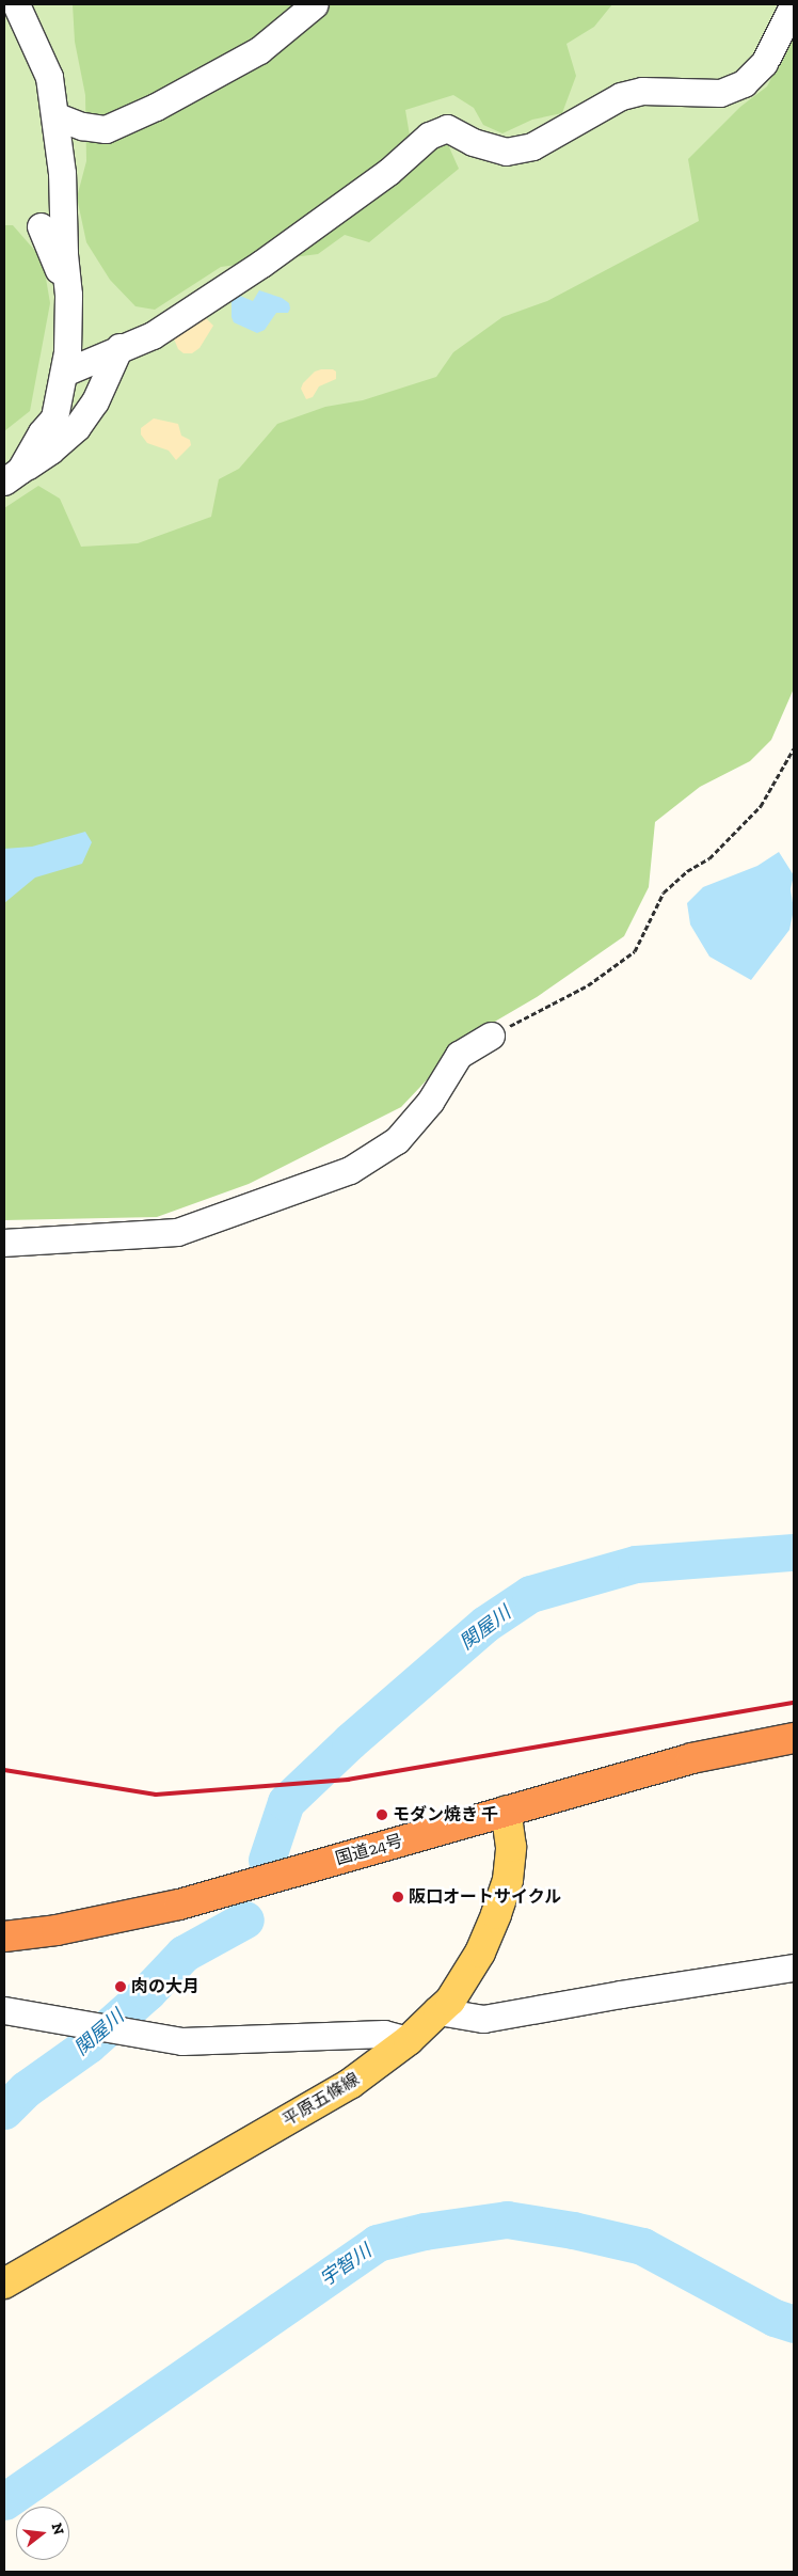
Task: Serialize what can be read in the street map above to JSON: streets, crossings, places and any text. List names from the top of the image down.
{
  "streets": {
    "highway": ["国道24号"],
    "main road": ["平原五條線"]
  },
  "crossings": [
    ["国道24号", "平原五條線"]
  ],
  "water": ["関屋川", "宇智川"],
  "places": ["モダン焼き 千", "阪口オートサイクル", "肉の大月"],
  "north": "right"
}
